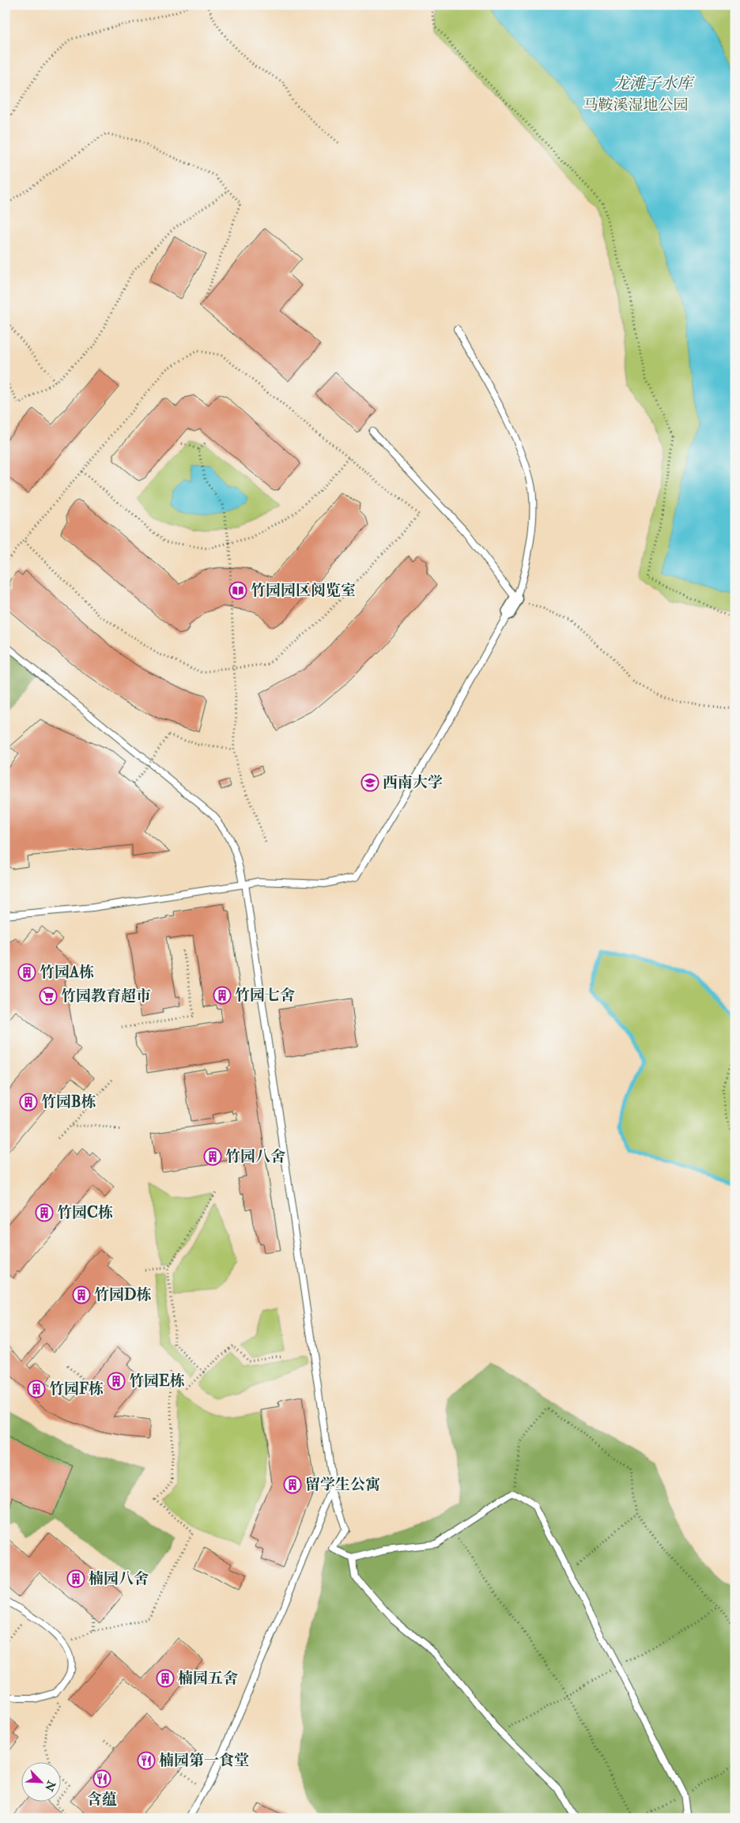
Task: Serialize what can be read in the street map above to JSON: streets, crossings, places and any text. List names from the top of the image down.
{
  "water": ["龙滩子水库"],
  "parks": ["马鞍溪湿地公园"],
  "places": {
    "library": ["竹园园区阅览室"],
    "school or university": ["西南大学"],
    "building": [
      "竹园A栋",
      "竹园七舍",
      "竹园B栋",
      "竹园八舍",
      "竹园C栋",
      "竹园D栋",
      "竹园E栋",
      "竹园F栋",
      "留学生公寓",
      "楠园八舍",
      "楠园五舍"
    ],
    "supermarket": ["竹园教育超市"],
    "restaurant": ["楠园第一食堂", "含蕴"]
  },
  "north": "bottom right"
}
